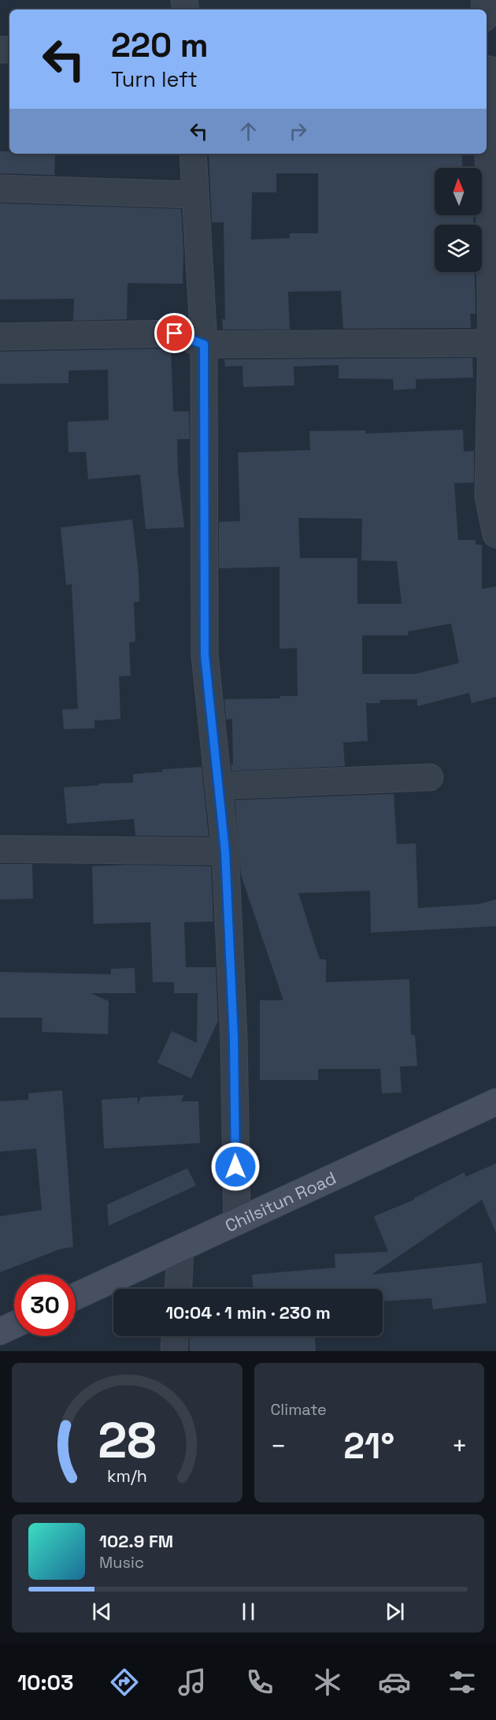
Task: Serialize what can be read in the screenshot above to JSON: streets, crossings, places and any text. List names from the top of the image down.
{
  "streets": {
    "main road": ["Chilsitun Road"]
  },
  "north": "top",
  "page": {
    "turn": ["220 m", "Turn left"],
    "limit": "30",
    "trip": "10:04 · 1 min · 230 m",
    "tile": "Climate",
    "heat": ["−", "21°", "+"],
    "song": ["102.9 FM", "Music"],
    "tabs": "10:03",
    "gauge": ["28", "km/h"]
  }
}
